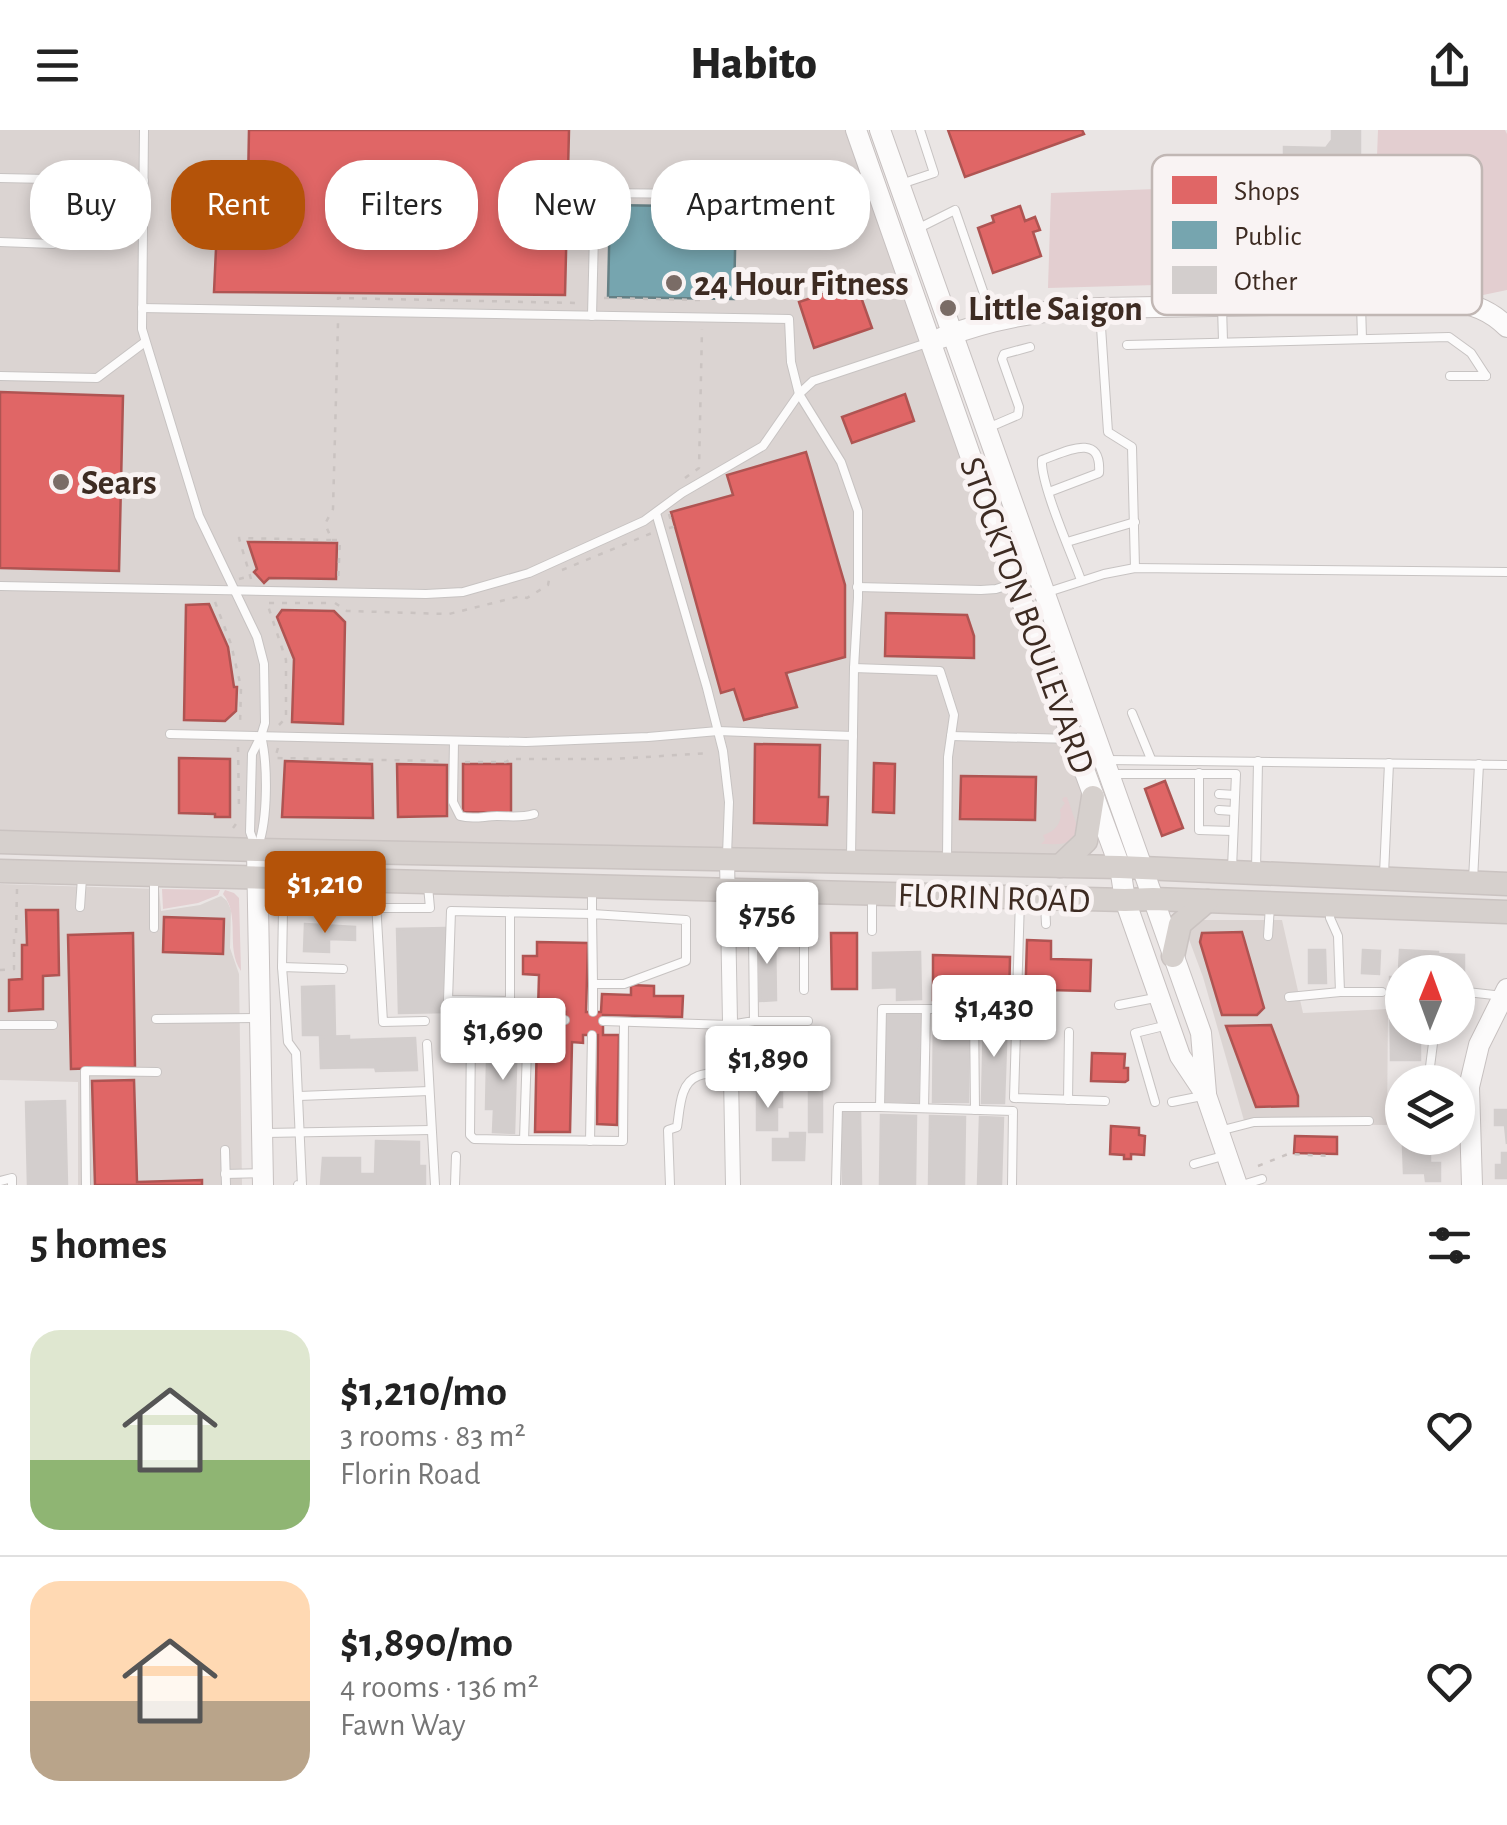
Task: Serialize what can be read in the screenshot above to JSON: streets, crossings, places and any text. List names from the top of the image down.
{
  "streets": {
    "main road": ["STOCKTON BOULEVARD", "FLORIN ROAD"]
  },
  "crossings": [
    ["STOCKTON BOULEVARD", "FLORIN ROAD"]
  ],
  "places": ["24 Hour Fitness", "Little Saigon", "Sears"],
  "legend": ["Shops", "Public", "Other"],
  "north": "top",
  "page": {
    "header": "Habito",
    "chip": [
      "Buy",
      "Rent",
      "Filters",
      "New",
      "Apartment"
    ],
    "price": [
      "$1,210",
      "$756",
      "$1,430",
      "$1,690",
      "$1,890"
    ],
    "heading": "5 homes",
    "list": [
      {
        "name": "$1,210/mo",
        "note": "3 rooms · 83 m² · Florin Road"
      },
      {
        "name": "$1,890/mo",
        "note": "4 rooms · 136 m² · Fawn Way"
      }
    ]
  }
}
